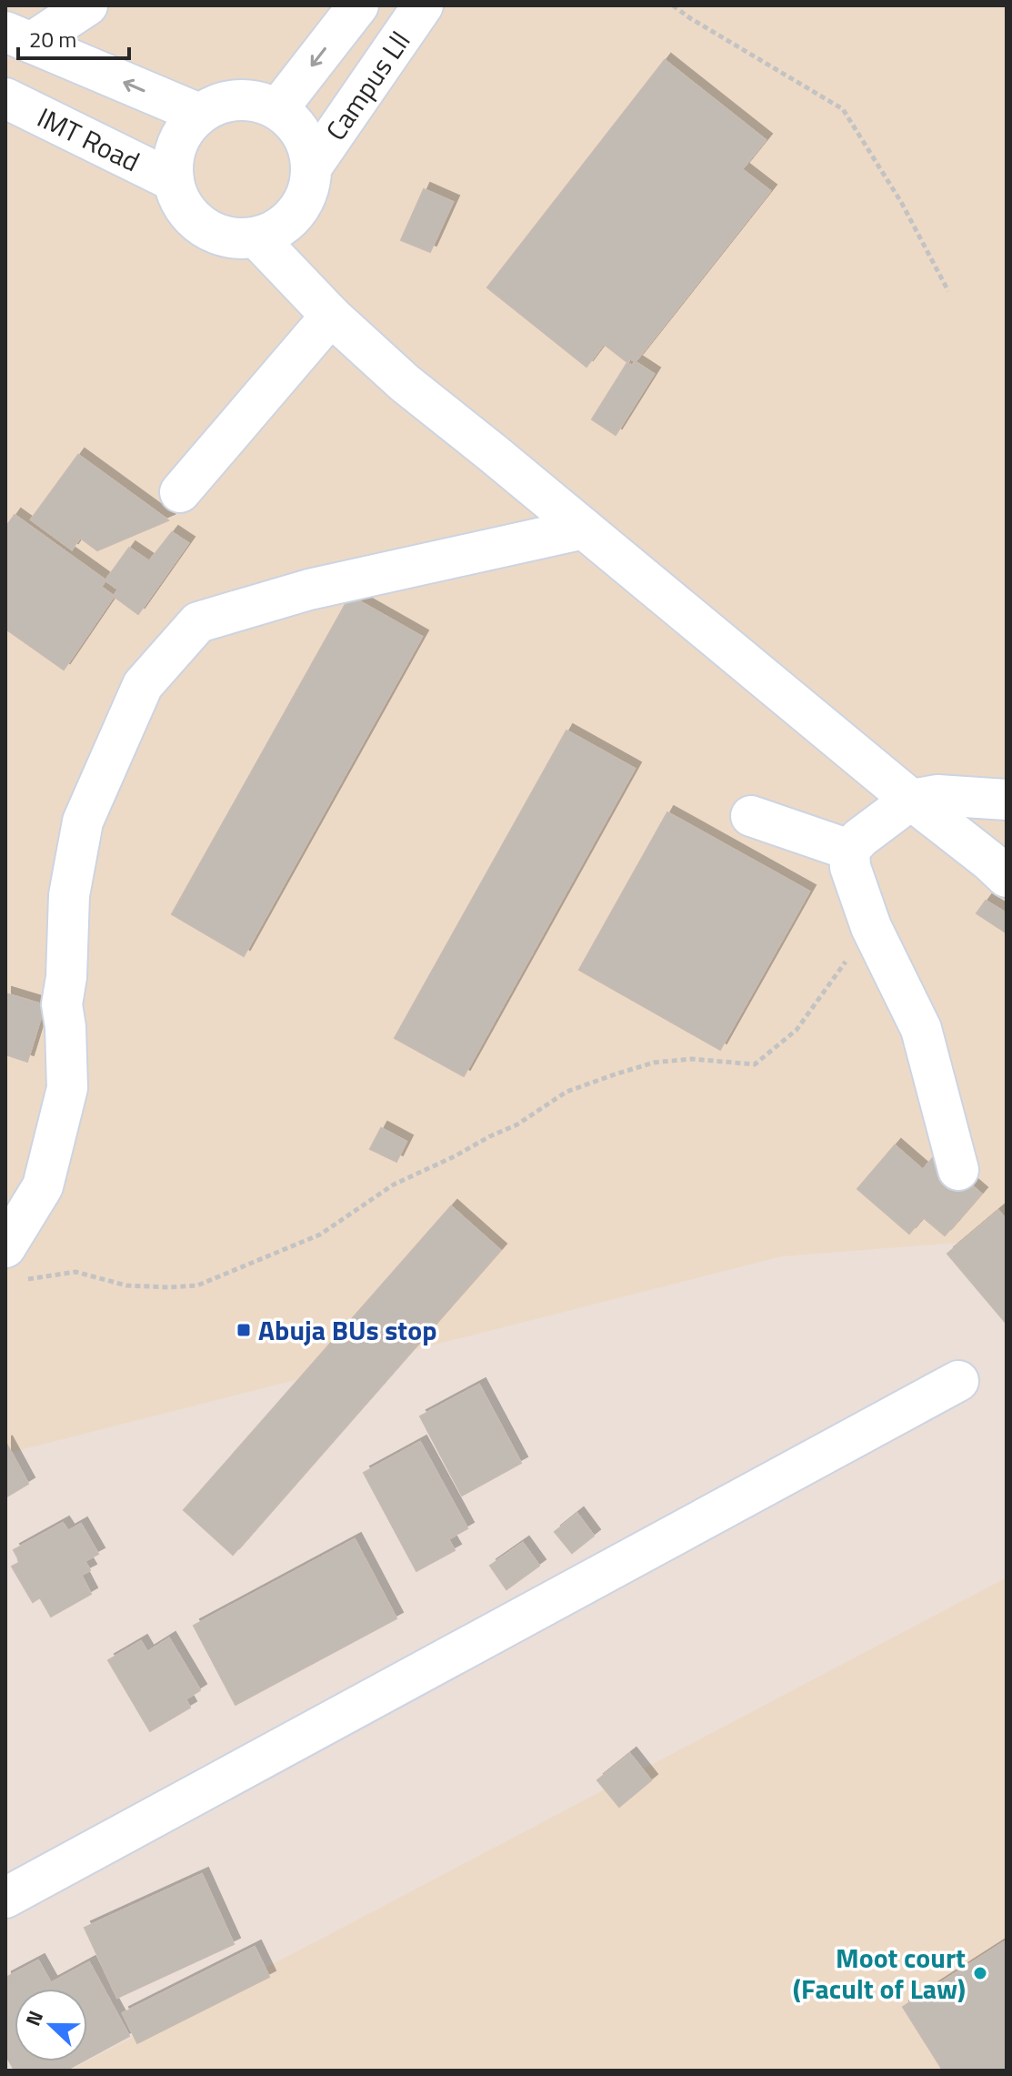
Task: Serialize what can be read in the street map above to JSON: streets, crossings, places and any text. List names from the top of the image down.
{
  "streets": {
    "street": ["Campus Lll", "IMT Road"]
  },
  "crossings": [
    ["Campus Lll", "IMT Road"]
  ],
  "places": {
    "transit": ["Abuja BUs stop"],
    "other": ["Moot court (Facult of Law)"]
  },
  "scale_bar": "20 m",
  "north": "left"
}
